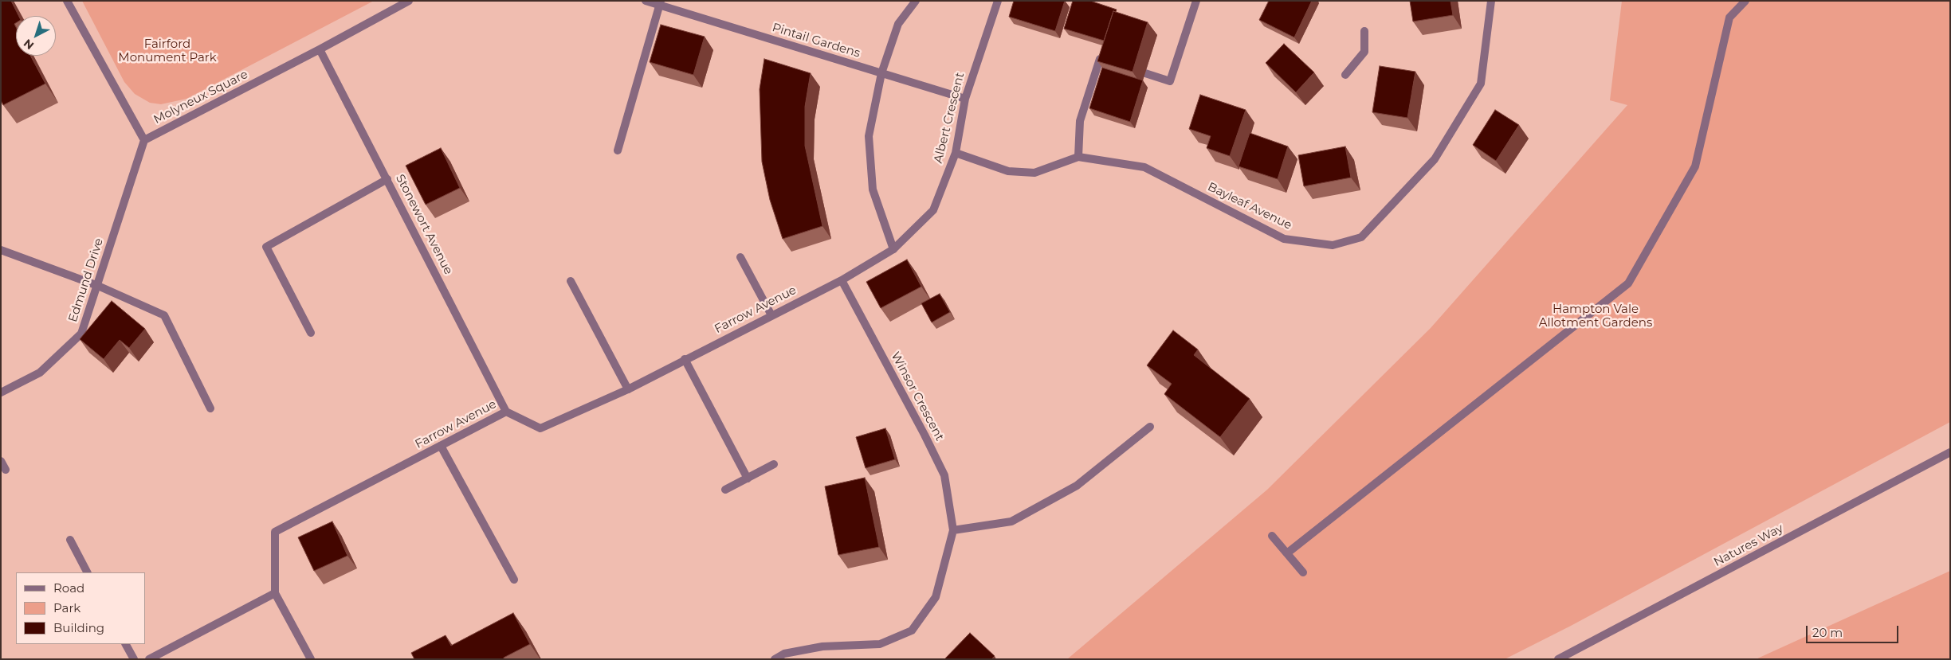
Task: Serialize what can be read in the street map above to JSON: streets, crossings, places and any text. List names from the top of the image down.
{
  "streets": {
    "street": [
      "Pintail Gardens",
      "Molyneux Square",
      "Albert Crescent",
      "Bayleaf Avenue",
      "Stonewort Avenue",
      "Edmund Drive",
      "Farrow Avenue",
      "Winsor Crescent",
      "Natures Way"
    ]
  },
  "crossings": [
    ["Pintail Gardens", "Albert Crescent"],
    ["Molyneux Square", "Stonewort Avenue"],
    ["Molyneux Square", "Edmund Drive"],
    ["Albert Crescent", "Bayleaf Avenue"],
    ["Albert Crescent", "Farrow Avenue"],
    ["Stonewort Avenue", "Farrow Avenue"],
    ["Farrow Avenue", "Winsor Crescent"]
  ],
  "parks": ["Fairford Monument Park", "Hampton Vale Allotment Gardens"],
  "legend": ["Road", "Park", "Building"],
  "scale_bar": "20 m",
  "north": "bottom left"
}
